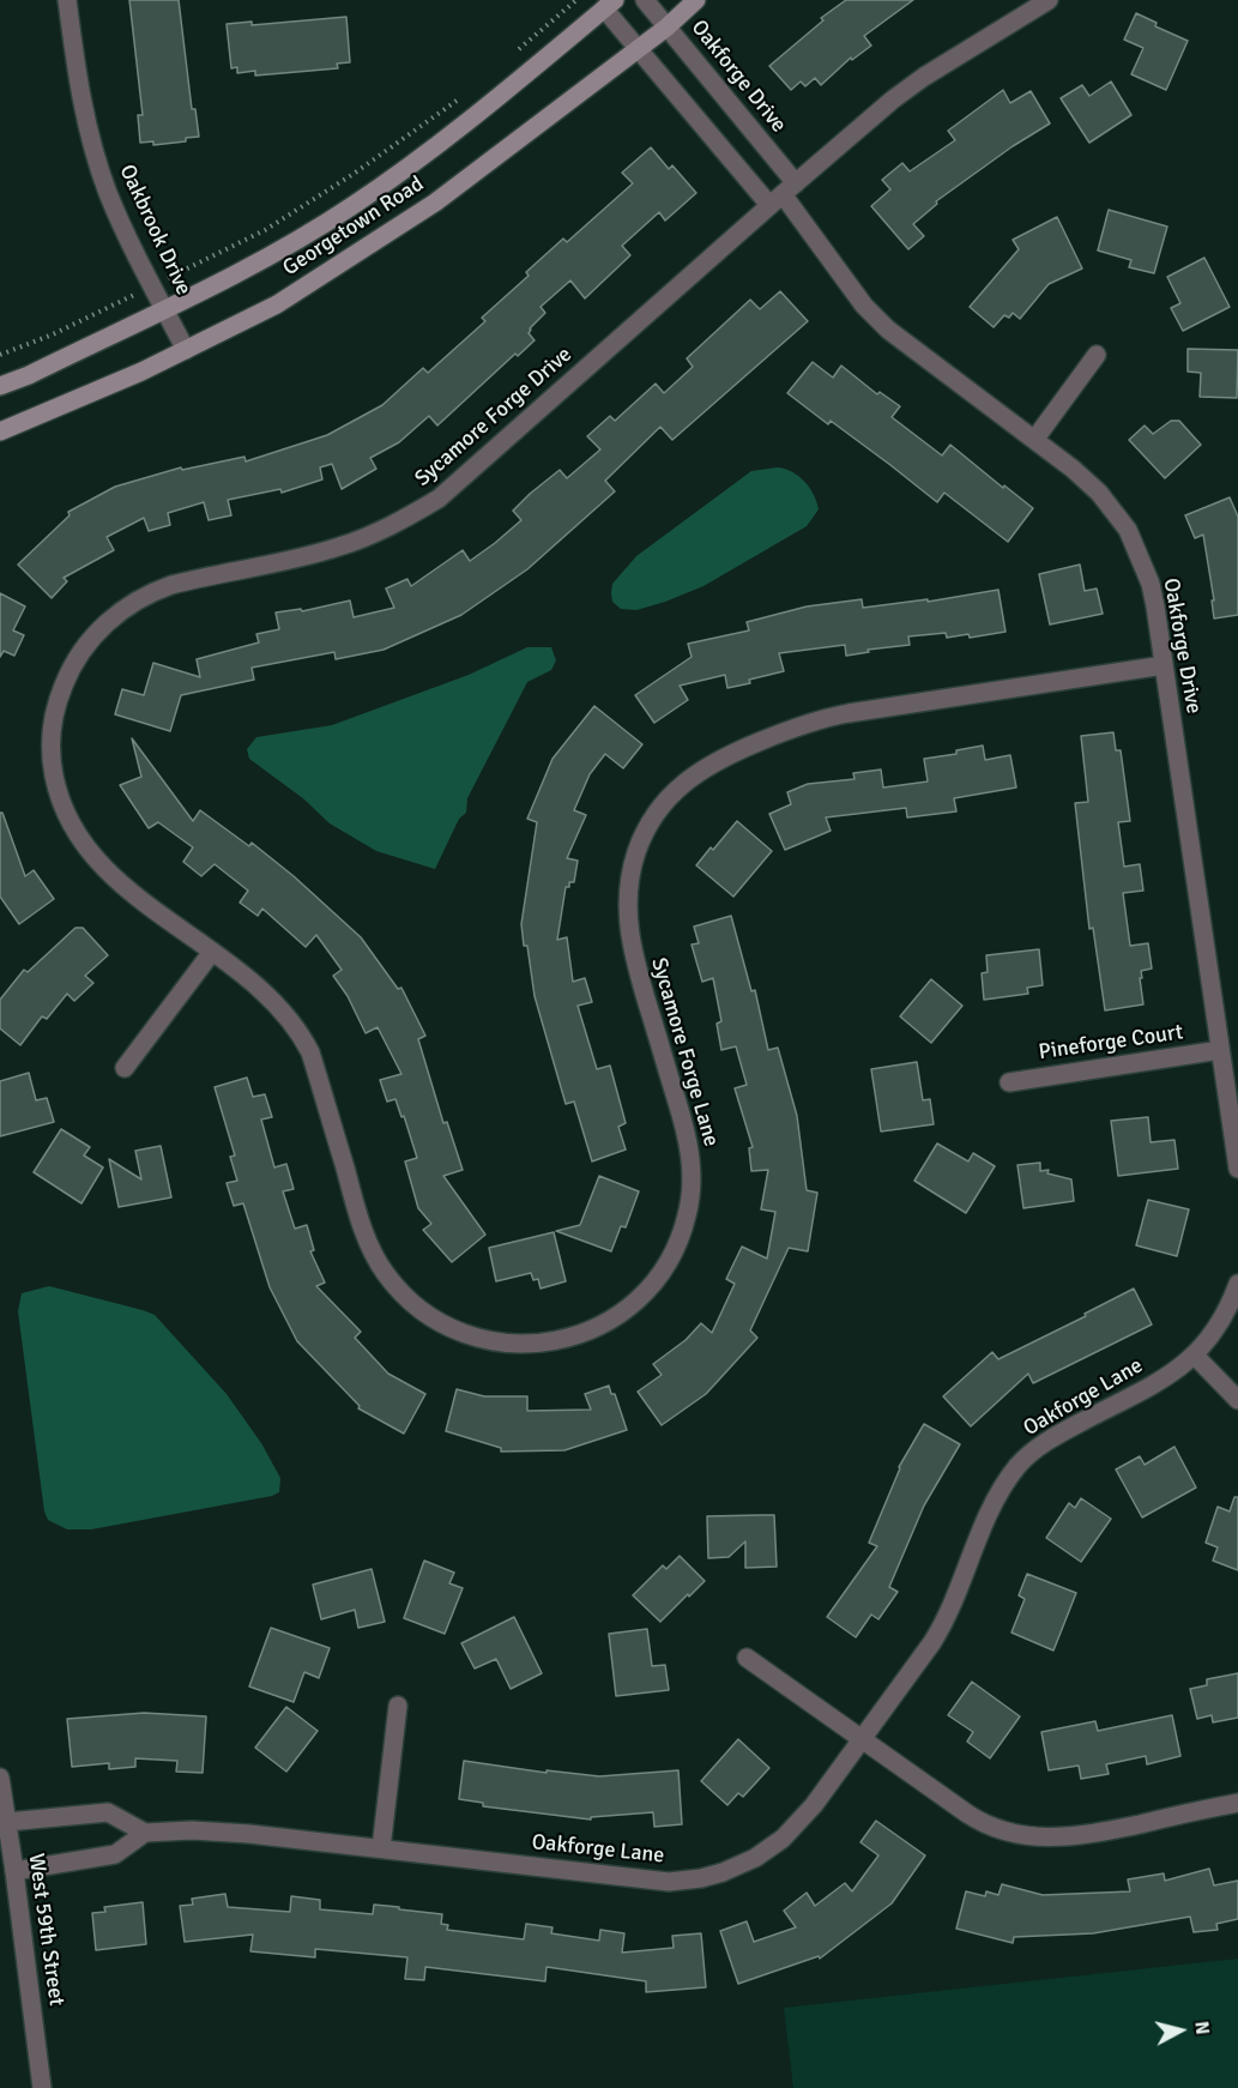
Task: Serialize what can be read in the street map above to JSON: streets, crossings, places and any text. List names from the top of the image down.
{
  "streets": {
    "main road": ["Georgetown Road"],
    "street": [
      "Oakforge Drive",
      "Oakbrook Drive",
      "Sycamore Forge Drive",
      "Pineforge Court",
      "Sycamore Forge Lane",
      "Oakforge Lane",
      "West 59th Street"
    ]
  },
  "crossings": [
    ["Oakforge Drive", "Georgetown Road"],
    ["Oakforge Drive", "Sycamore Forge Drive"],
    ["Oakforge Drive", "Pineforge Court"],
    ["Oakforge Drive", "Sycamore Forge Lane"],
    ["Georgetown Road", "Oakbrook Drive"],
    ["Sycamore Forge Drive", "Sycamore Forge Lane"]
  ],
  "north": "right"
}
